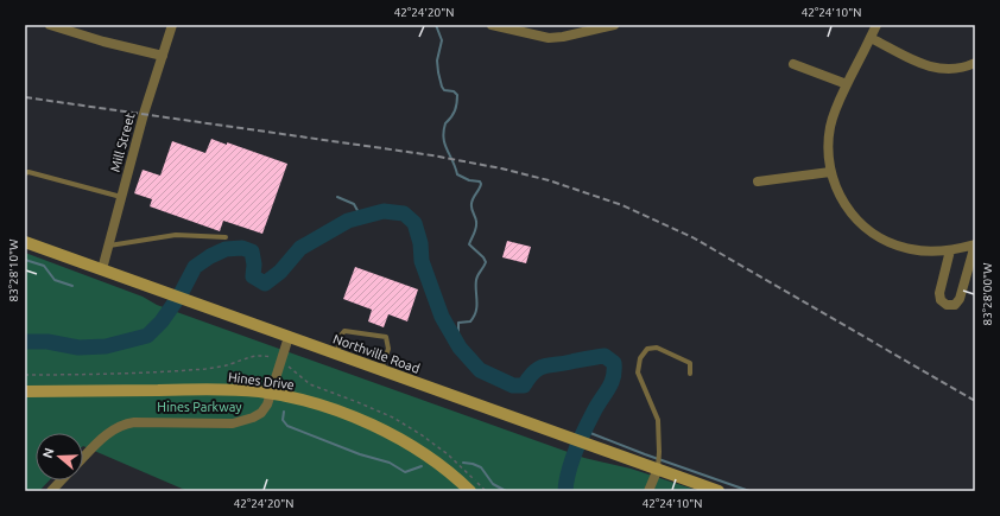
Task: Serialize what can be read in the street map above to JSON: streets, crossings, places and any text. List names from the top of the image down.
{
  "streets": {
    "street": ["Mill Street", "Northville Road", "Hines Drive"]
  },
  "crossings": [
    ["Mill Street", "Northville Road"]
  ],
  "parks": ["Hines Parkway"],
  "north": "left",
  "coordinates": [
    "42°24'20\"N",
    "42°24'10\"N",
    "83°28'10\"W",
    "83°28'00\"W"
  ]
}
